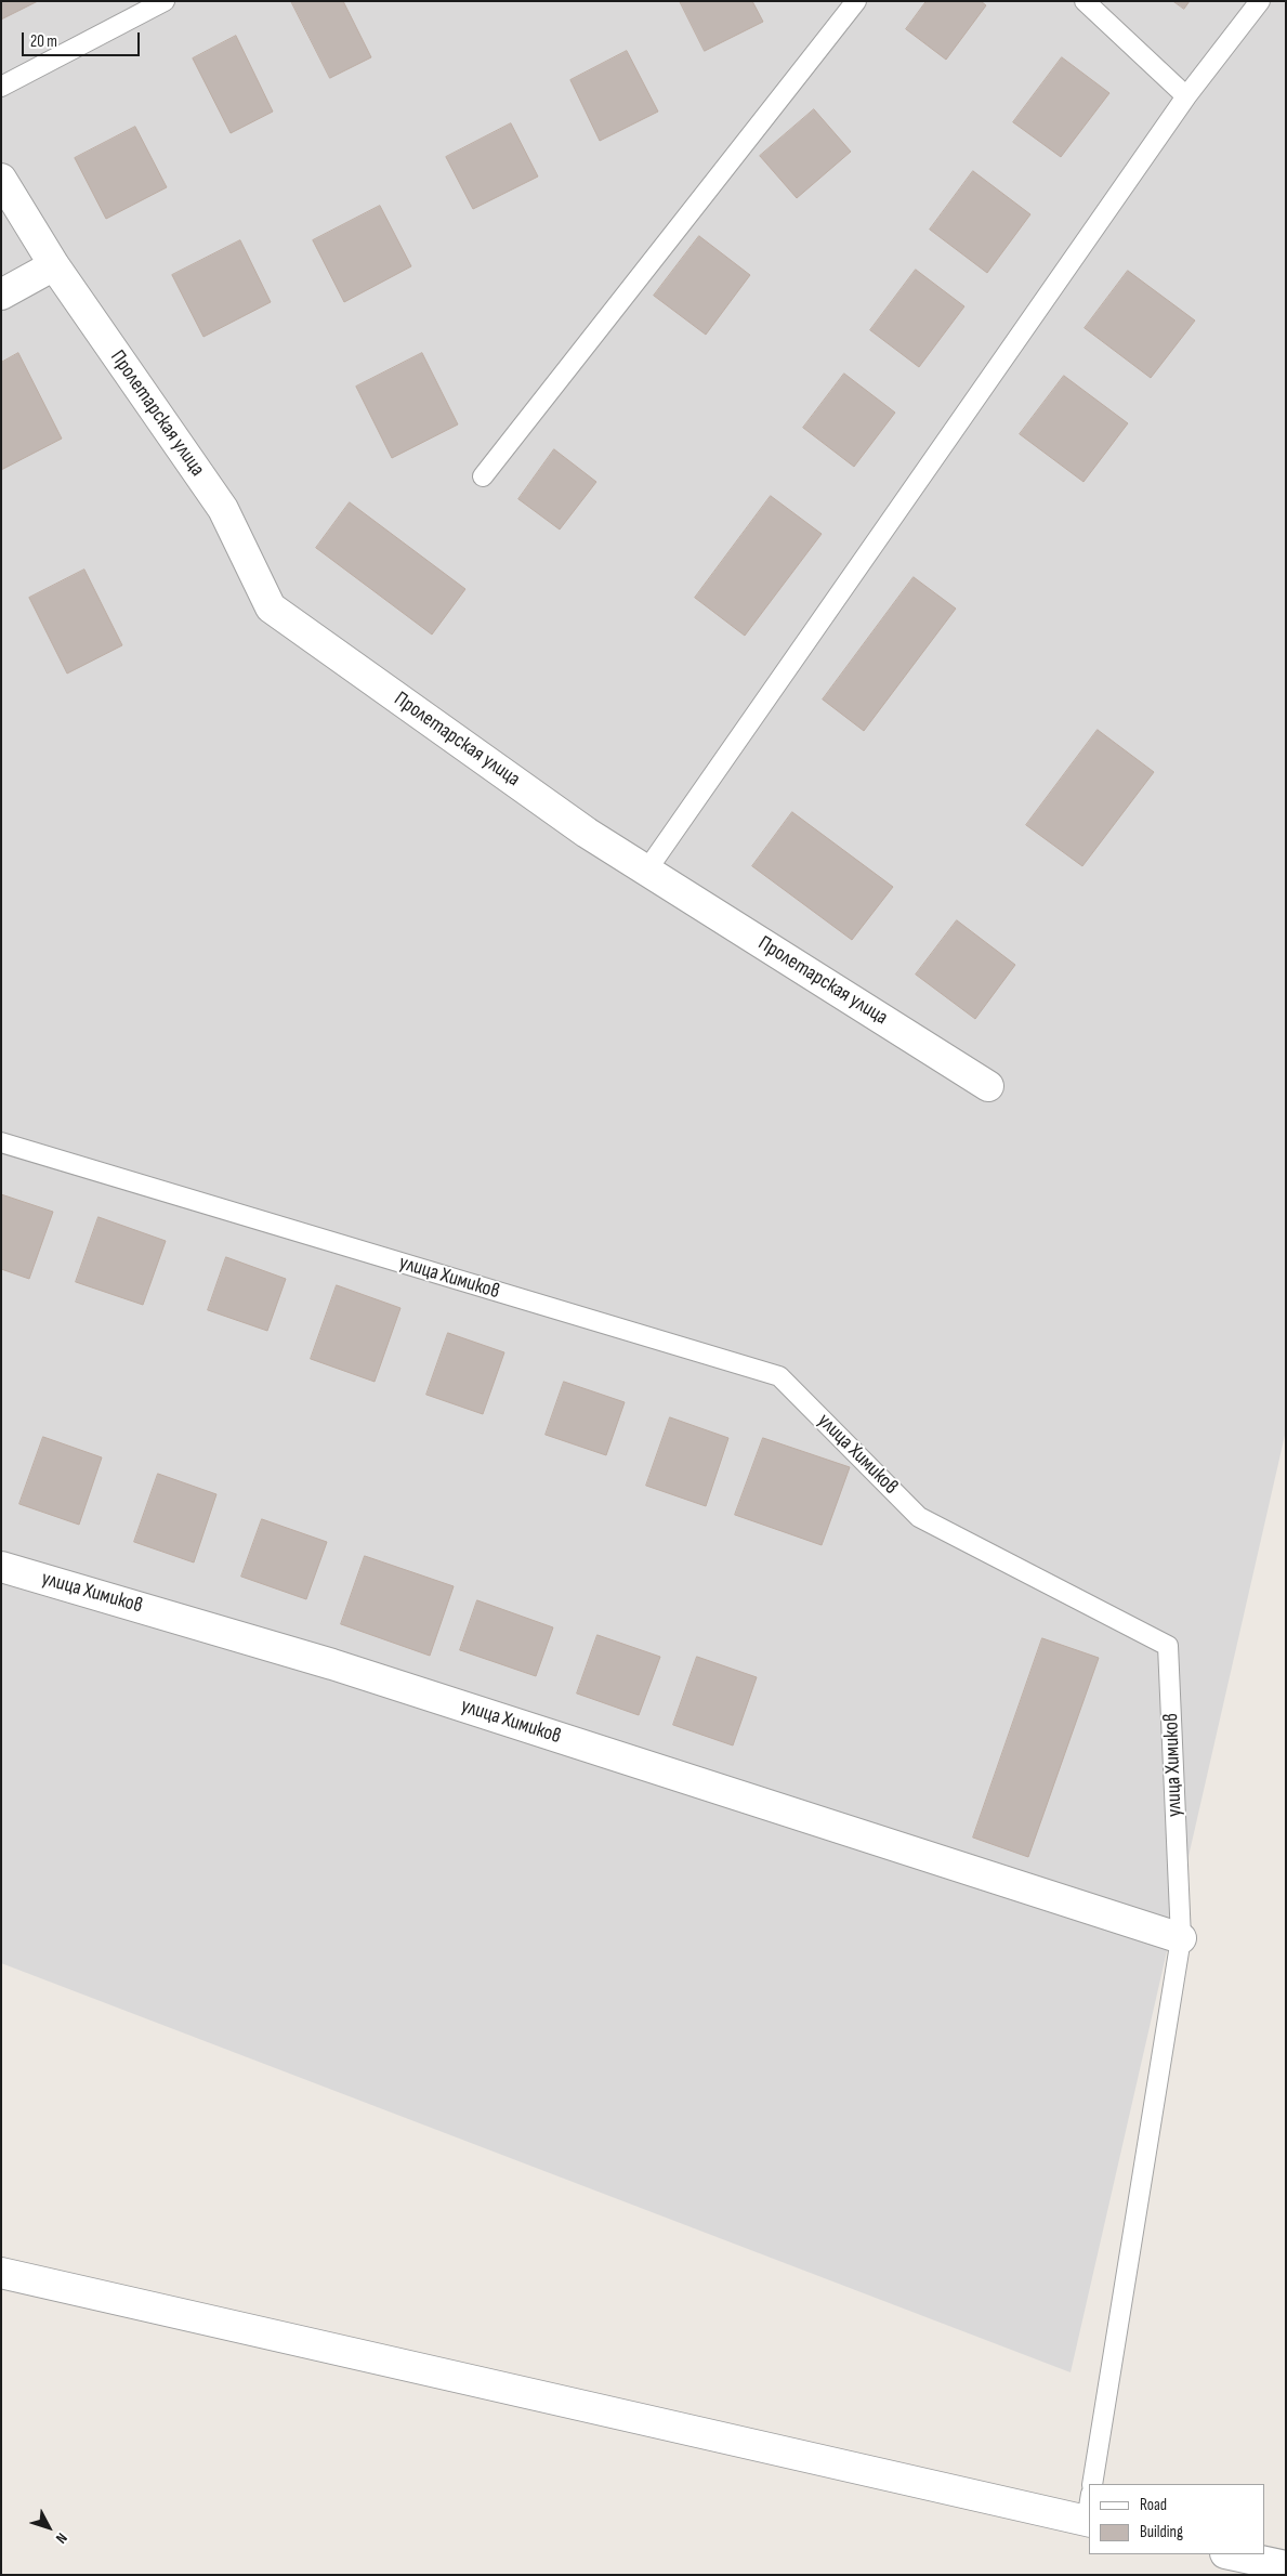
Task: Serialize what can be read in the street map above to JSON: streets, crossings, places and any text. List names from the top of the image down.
{
  "streets": {
    "street": ["Пролетарская улица", "улица Химиков"]
  },
  "legend": ["Road", "Building"],
  "scale_bar": "20 m",
  "north": "bottom right"
}
